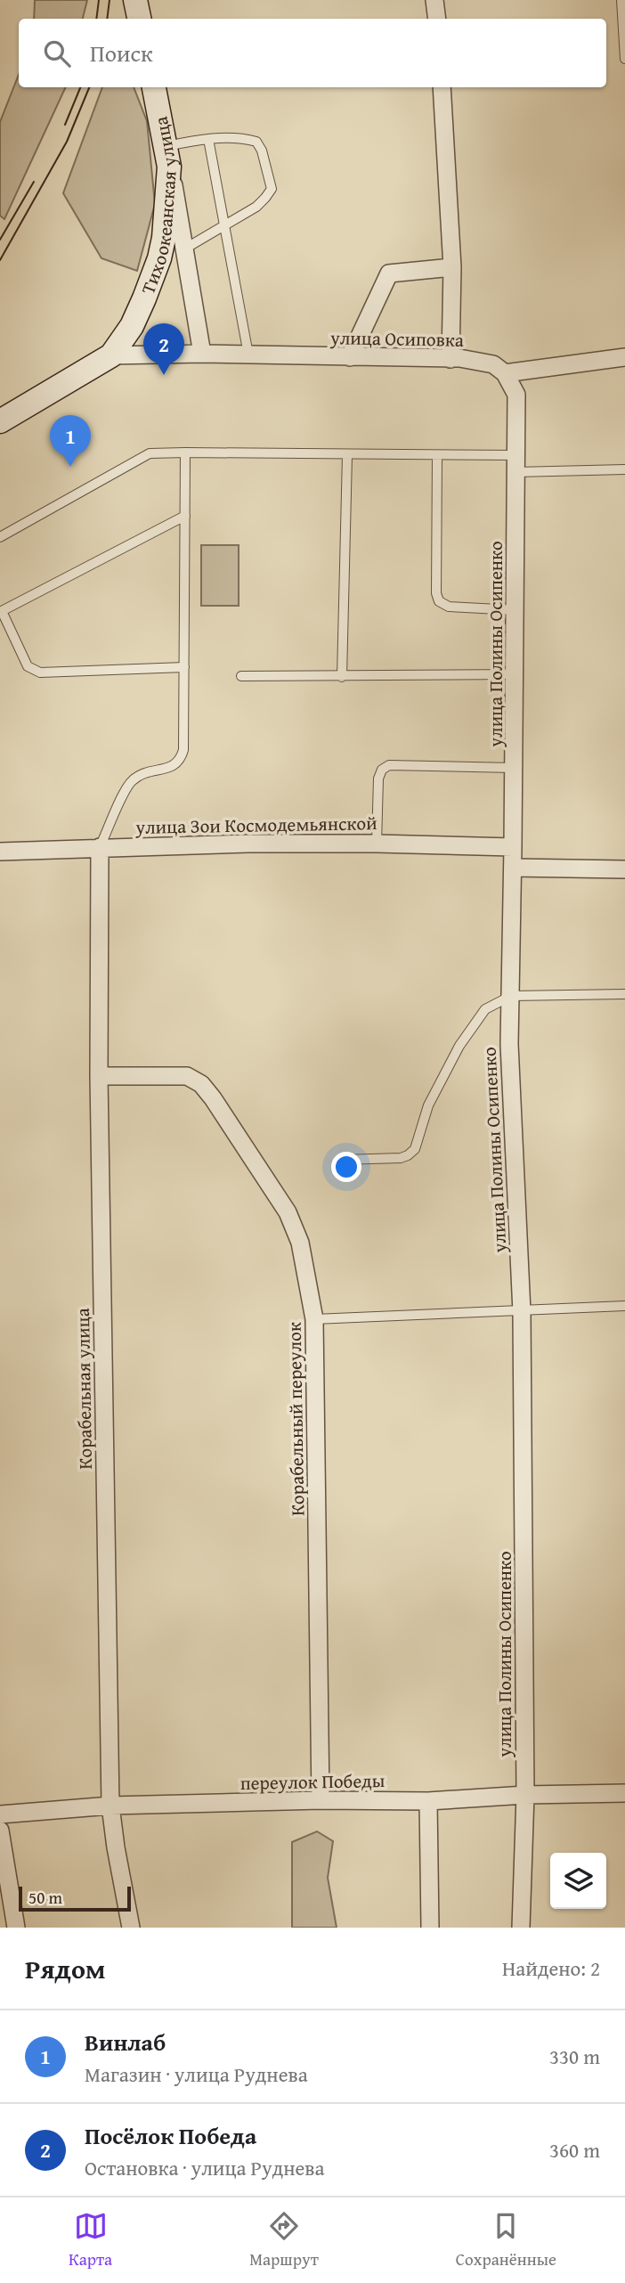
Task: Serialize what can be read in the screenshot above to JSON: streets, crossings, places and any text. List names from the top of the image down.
{
  "streets": {
    "main road": ["Тихоокеанская улица"],
    "street": [
      "улица Осиповка",
      "улица Полины Осипенко",
      "улица Зои Космодемьянской",
      "Корабельная улица",
      "Корабельный переулок",
      "переулок Победы"
    ]
  },
  "crossings": [
    ["Тихоокеанская улица", "улица Осиповка"],
    ["улица Осиповка", "улица Полины Осипенко"],
    ["улица Полины Осипенко", "улица Зои Космодемьянской"],
    ["улица Полины Осипенко", "переулок Победы"],
    ["улица Зои Космодемьянской", "Корабельная улица"],
    ["Корабельная улица", "Корабельный переулок"],
    ["Корабельная улица", "переулок Победы"],
    ["Корабельный переулок", "переулок Победы"]
  ],
  "scale_bar": "50 m",
  "page": {
    "search": "Поиск",
    "pins": ["2", "1"],
    "scale": "50 m",
    "heading": ["Рядом", "Найдено: 2"],
    "list": [
      {
        "mark": "1",
        "name": "Винлаб",
        "note": "Магазин · улица Руднева",
        "value": "330 m"
      },
      {
        "mark": "2",
        "name": "Посёлок Победа",
        "note": "Остановка · улица Руднева",
        "value": "360 m"
      }
    ],
    "nav": ["Карта", "Маршрут", "Сохранённые"]
  }
}
